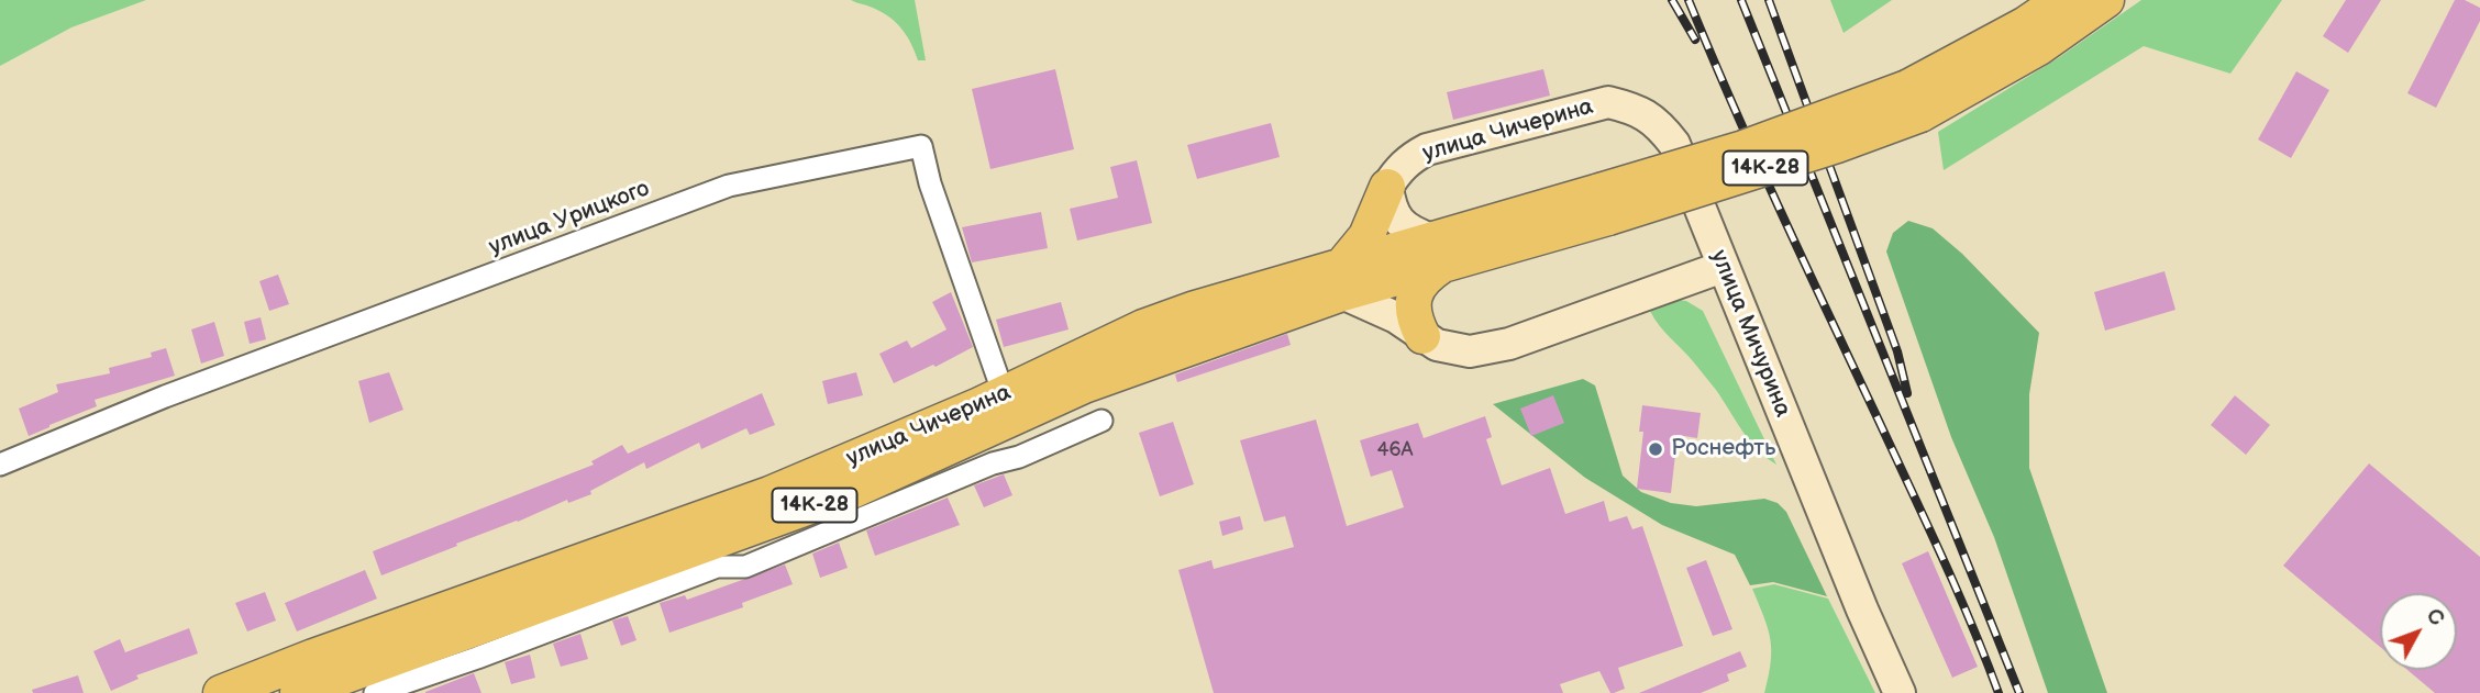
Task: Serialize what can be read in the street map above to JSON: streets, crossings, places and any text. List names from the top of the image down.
{
  "streets": {
    "main road": ["улица Чичерина", "14К-28", "улица Мичурина"],
    "street": ["улица Урицкого"]
  },
  "crossings": [
    ["улица Чичерина", "14К-28"],
    ["улица Чичерина", "улица Урицкого"],
    ["улица Чичерина", "улица Мичурина"]
  ],
  "places": ["Роснефть"],
  "house_numbers": ["46А"],
  "north": "top right"
}
